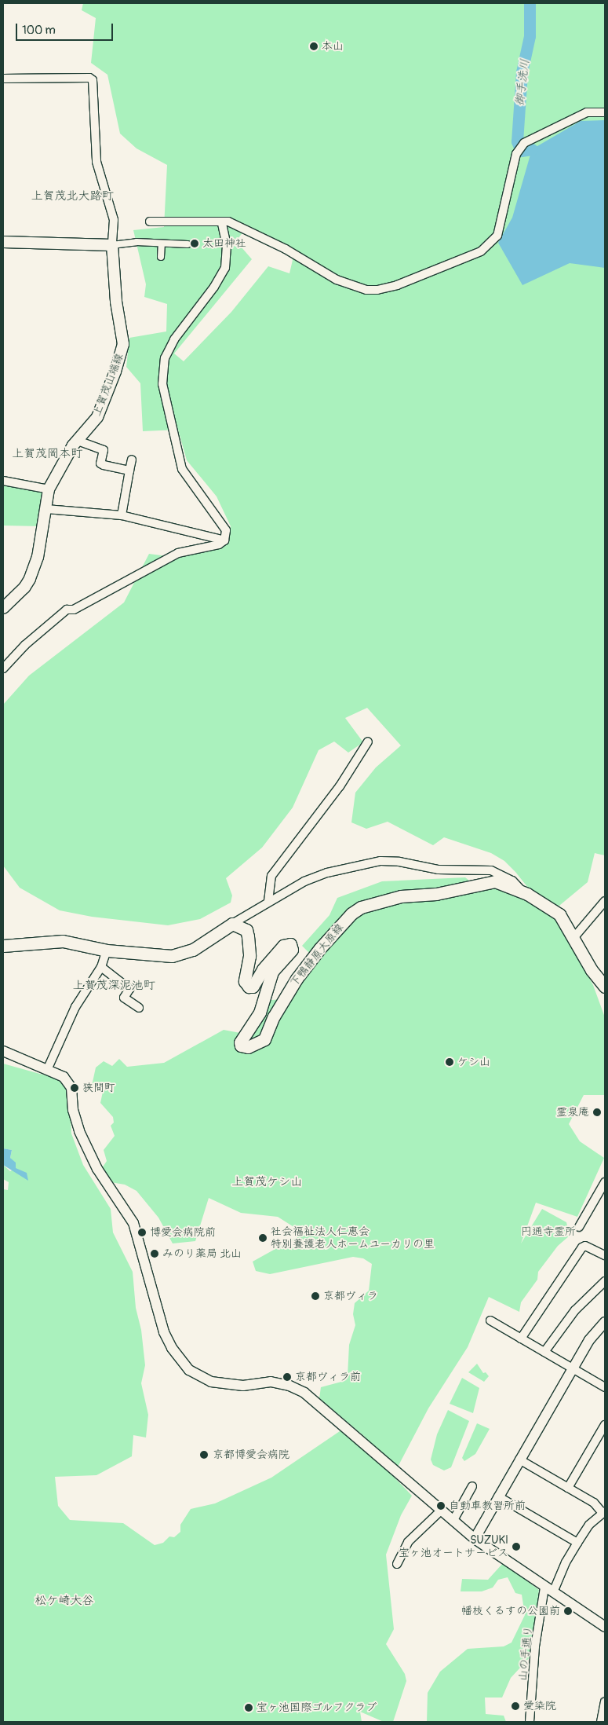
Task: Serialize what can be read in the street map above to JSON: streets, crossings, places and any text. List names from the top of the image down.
{
  "streets": {
    "main road": ["上賀茂山端線", "下鴨静原大原線"],
    "street": ["山の手通り"]
  },
  "districts": [
    "上賀茂北大路町",
    "上賀茂岡本町",
    "上賀茂深泥池町",
    "上賀茂ケシ山",
    "松ケ崎大谷"
  ],
  "water": ["御手洗川"],
  "parks": ["円通寺霊所"],
  "places": [
    "本山",
    "太田神社",
    "ケシ山",
    "狭間町",
    "霊泉庵",
    "博愛会病院前",
    "社会福祉法人仁恵会 特別養護老人ホームユーカリの里",
    "みのり薬局 北山",
    "京都ヴィラ",
    "京都ヴィラ前",
    "京都博愛会病院",
    "自動車教習所前",
    "SUZUKI 宝ヶ池オートサービス",
    "幡枝くるすの公園前",
    "愛染院",
    "宝ヶ池国際ゴルフクラブ"
  ],
  "scale_bar": "100 m"
}
